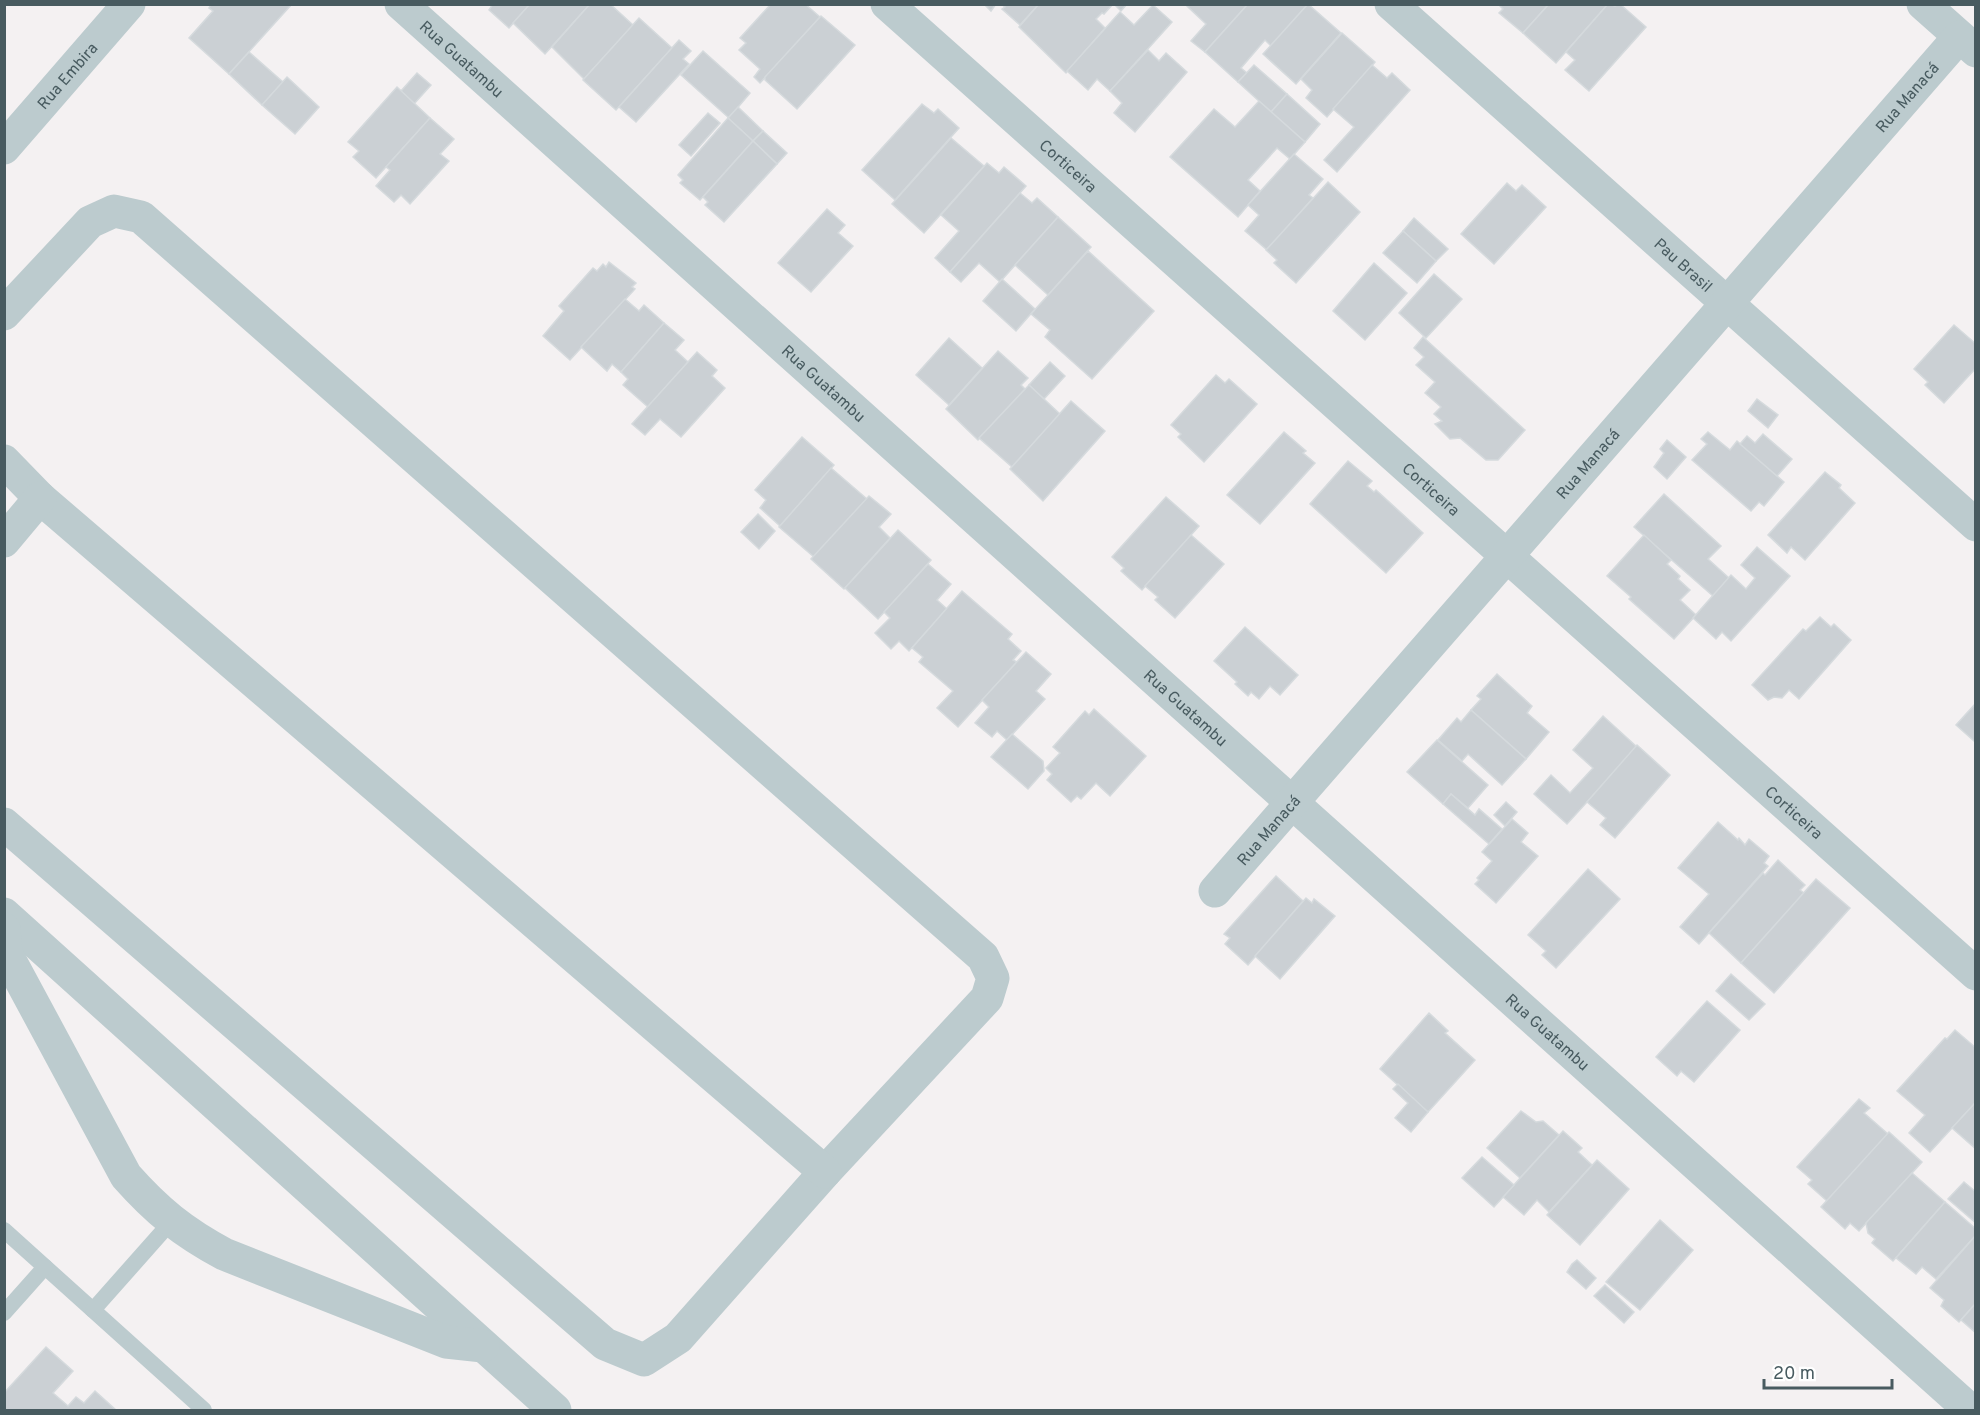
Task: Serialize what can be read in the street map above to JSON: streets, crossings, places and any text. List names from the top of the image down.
{
  "streets": {
    "street": [
      "Rua Guatambu",
      "Rua Embira",
      "Rua Manacá",
      "Corticeira",
      "Pau Brasil"
    ]
  },
  "crossings": [
    ["Rua Guatambu", "Rua Manacá"],
    ["Rua Manacá", "Corticeira"],
    ["Rua Manacá", "Pau Brasil"]
  ],
  "scale_bar": "20 m"
}
